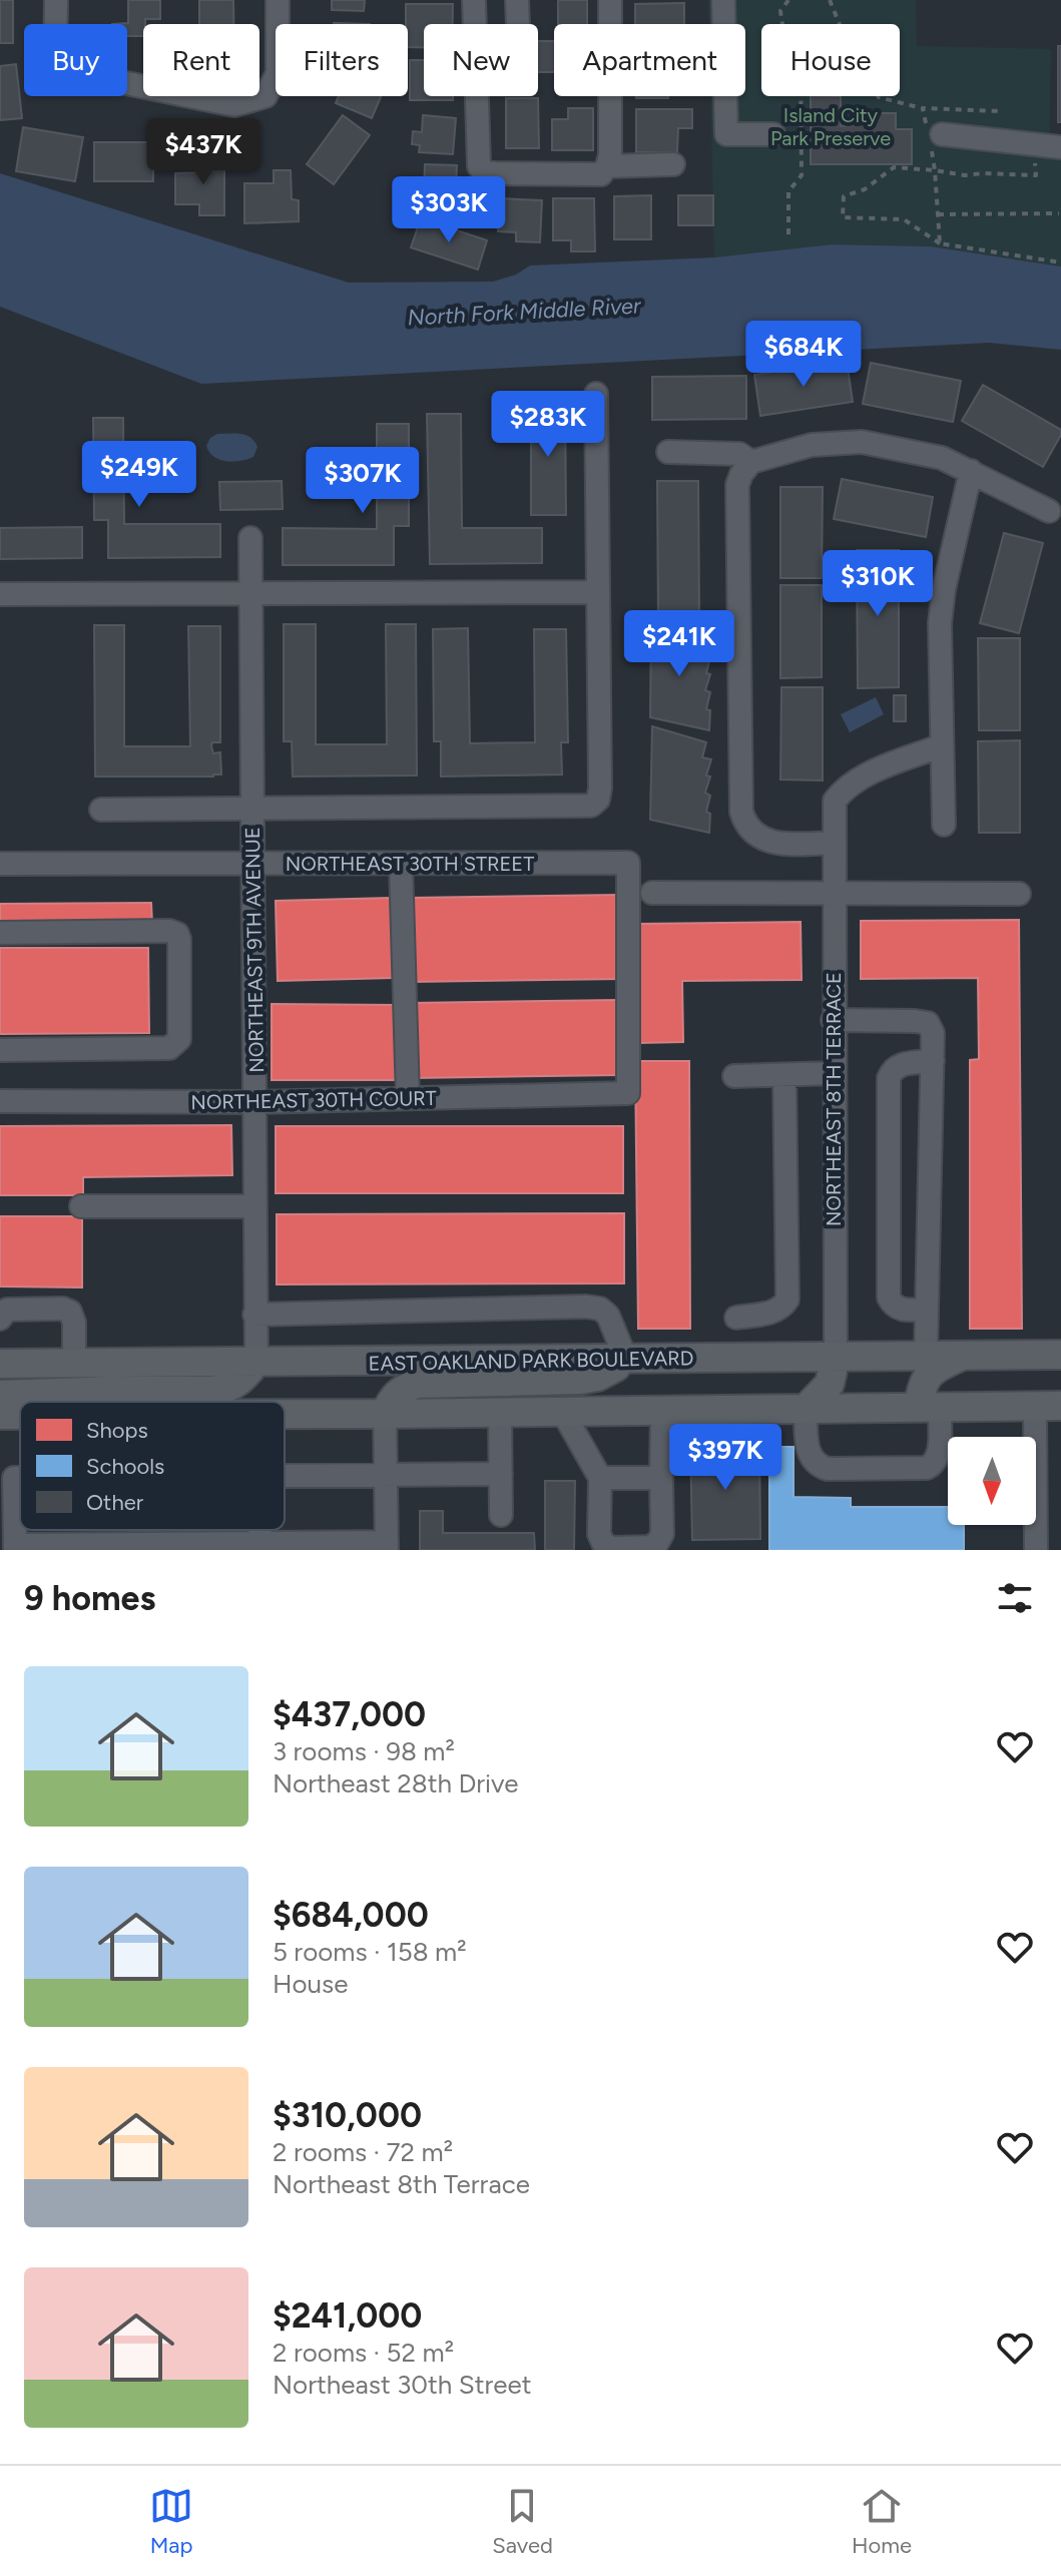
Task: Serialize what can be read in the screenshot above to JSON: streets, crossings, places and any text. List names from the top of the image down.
{
  "streets": {
    "main road": ["EAST OAKLAND PARK BOULEVARD"],
    "street": [
      "NORTHEAST 30TH STREET",
      "NORTHEAST 9TH AVENUE",
      "NORTHEAST 8TH TERRACE",
      "NORTHEAST 30TH COURT"
    ]
  },
  "crossings": [
    ["NORTHEAST 30TH STREET", "NORTHEAST 9TH AVENUE"],
    ["NORTHEAST 30TH STREET", "NORTHEAST 30TH COURT"],
    ["NORTHEAST 9TH AVENUE", "NORTHEAST 30TH COURT"],
    ["NORTHEAST 9TH AVENUE", "EAST OAKLAND PARK BOULEVARD"],
    ["NORTHEAST 8TH TERRACE", "EAST OAKLAND PARK BOULEVARD"]
  ],
  "water": ["North Fork Middle River"],
  "parks": ["Island City Park Preserve"],
  "legend": ["Shops", "Schools", "Other"],
  "north": "bottom",
  "page": {
    "chip": [
      "Buy",
      "Rent",
      "Filters",
      "New",
      "Apartment",
      "House"
    ],
    "price": [
      "$437K",
      "$303K",
      "$684K",
      "$283K",
      "$249K",
      "$307K",
      "$310K",
      "$241K",
      "$397K"
    ],
    "heading": "9 homes",
    "list": [
      {
        "name": "$437,000",
        "note": "3 rooms · 98 m² · Northeast 28th Drive"
      },
      {
        "name": "$684,000",
        "note": "5 rooms · 158 m² · House"
      },
      {
        "name": "$310,000",
        "note": "2 rooms · 72 m² · Northeast 8th Terrace"
      },
      {
        "name": "$241,000",
        "note": "2 rooms · 52 m² · Northeast 30th Street"
      }
    ],
    "tabs": ["Map", "Saved", "Home"]
  }
}
